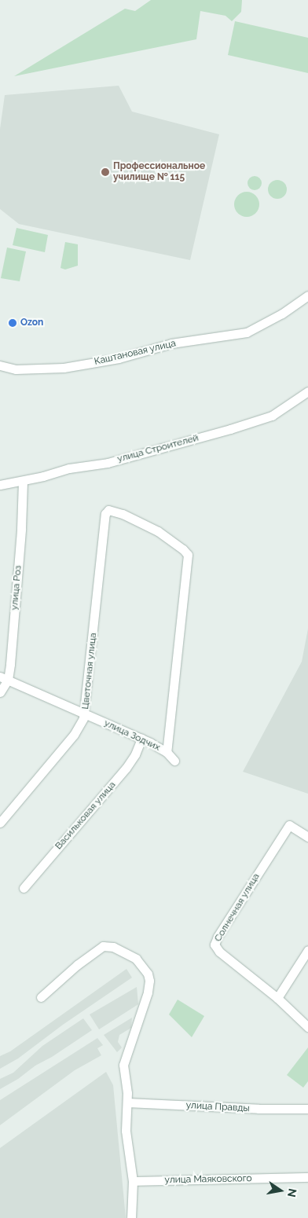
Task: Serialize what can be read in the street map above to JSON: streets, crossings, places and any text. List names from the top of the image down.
{
  "streets": {
    "street": [
      "Каштановая улица",
      "улица Строителей",
      "улица Роз",
      "Цветочная улица",
      "улица Зодчих",
      "Васильковая улица",
      "Солнечная улица",
      "улица Правды",
      "улица Маяковского"
    ]
  },
  "crossings": [
    ["улица Строителей", "улица Роз"],
    ["улица Роз", "улица Зодчих"],
    ["Цветочная улица", "улица Зодчих"],
    ["улица Зодчих", "Васильковая улица"]
  ],
  "places": ["Профессиональное училище № 115", "Ozon"],
  "north": "right"
}
